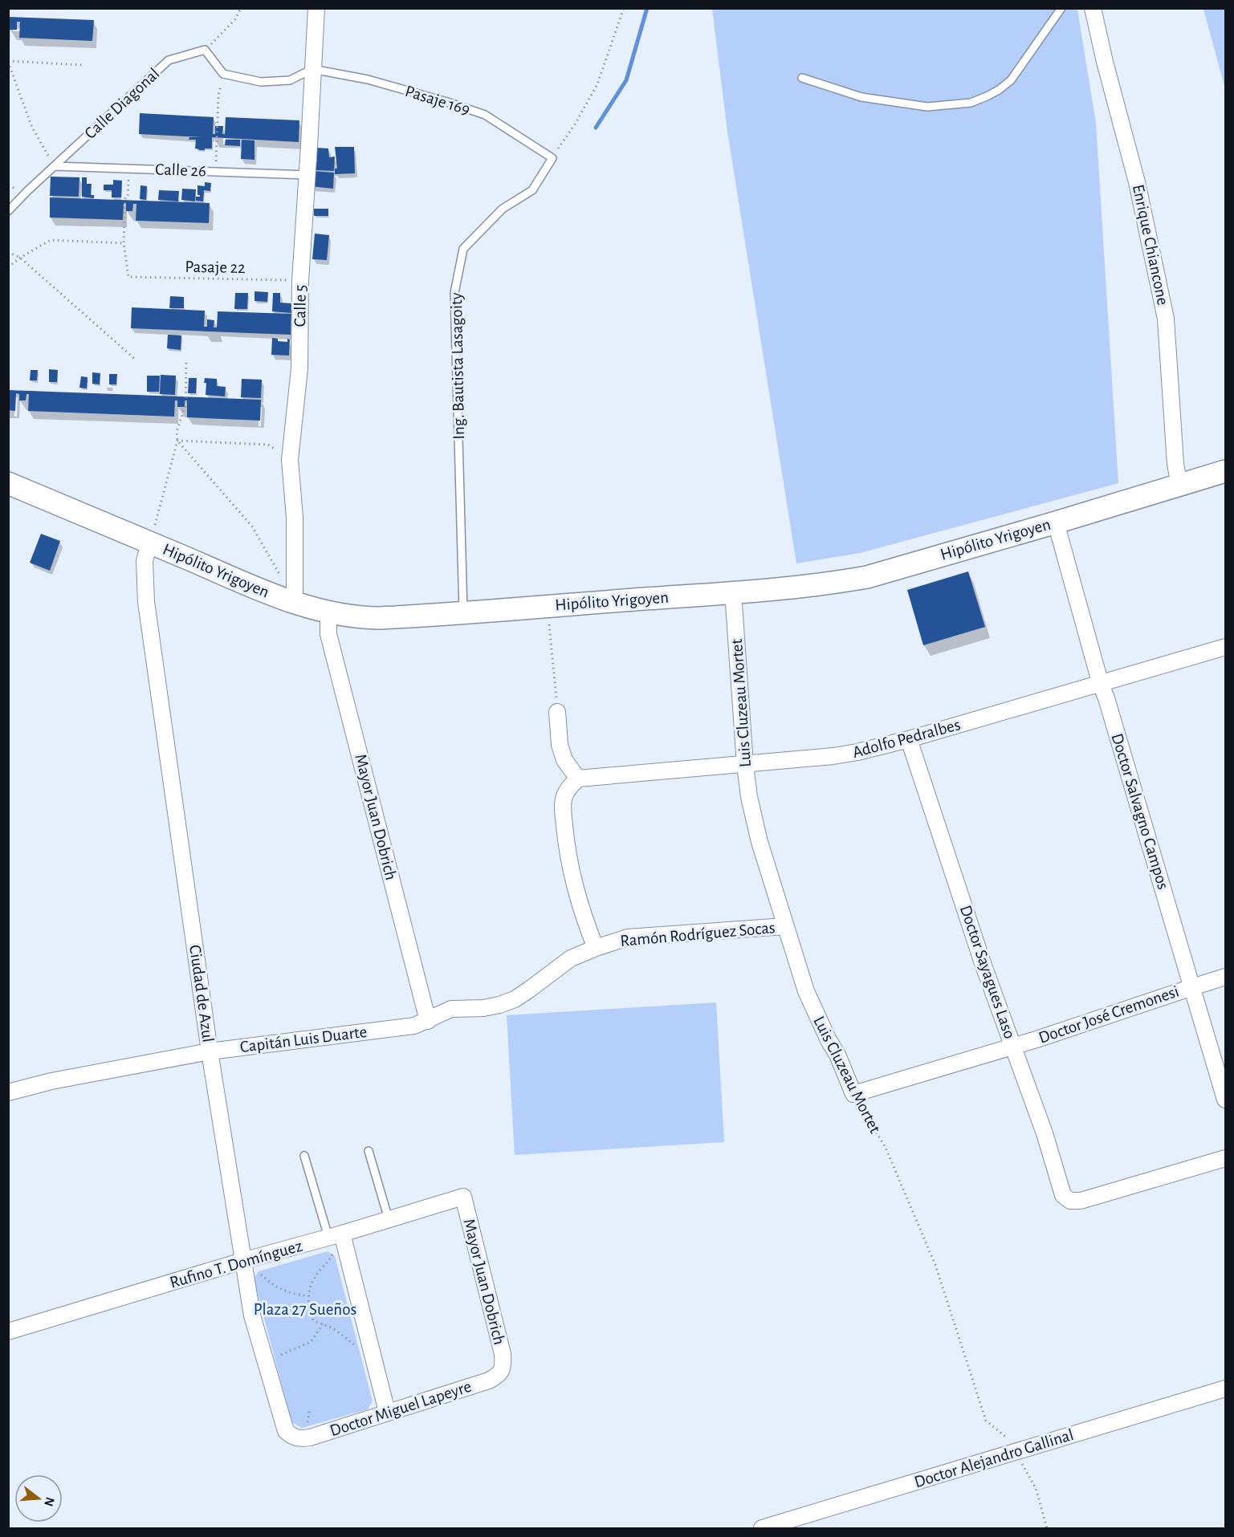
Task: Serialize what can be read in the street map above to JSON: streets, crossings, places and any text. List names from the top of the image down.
{
  "streets": {
    "street": [
      "Enrique Chiancone",
      "Calle 5",
      "Hipólito Yrigoyen",
      "Luis Cluzeau Mortet",
      "Adolfo Pedralbes",
      "Doctor Salvagno Campos",
      "Mayor Juan Dobrich",
      "Ramón Rodríguez Socas",
      "Doctor Sayagues Laso",
      "Ciudad de Azul",
      "Doctor José Cremonesi",
      "Capitán Luis Duarte",
      "Rufino T. Domínguez",
      "Doctor Miguel Lapeyre",
      "Doctor Alejandro Gallinal"
    ],
    "lane": [
      "Pasaje 169",
      "Calle Diagonal",
      "Calle 26",
      "Ing. Bautista Lasagoity"
    ],
    "path": ["Pasaje 22"]
  },
  "crossings": [
    ["Pasaje 169", "Calle 5"],
    ["Pasaje 169", "Ing. Bautista Lasagoity"],
    ["Calle Diagonal", "Calle 26"],
    ["Calle 26", "Calle 5"],
    ["Enrique Chiancone", "Hipólito Yrigoyen"],
    ["Pasaje 22", "Calle 5"],
    ["Calle 5", "Hipólito Yrigoyen"],
    ["Ing. Bautista Lasagoity", "Hipólito Yrigoyen"],
    ["Hipólito Yrigoyen", "Luis Cluzeau Mortet"],
    ["Hipólito Yrigoyen", "Doctor Salvagno Campos"],
    ["Hipólito Yrigoyen", "Mayor Juan Dobrich"],
    ["Hipólito Yrigoyen", "Ciudad de Azul"],
    ["Luis Cluzeau Mortet", "Adolfo Pedralbes"],
    ["Luis Cluzeau Mortet", "Ramón Rodríguez Socas"],
    ["Luis Cluzeau Mortet", "Doctor José Cremonesi"],
    ["Luis Cluzeau Mortet", "Doctor Alejandro Gallinal"],
    ["Adolfo Pedralbes", "Doctor Salvagno Campos"],
    ["Adolfo Pedralbes", "Doctor Sayagues Laso"],
    ["Doctor Salvagno Campos", "Doctor José Cremonesi"],
    ["Mayor Juan Dobrich", "Ramón Rodríguez Socas"],
    ["Mayor Juan Dobrich", "Capitán Luis Duarte"],
    ["Mayor Juan Dobrich", "Rufino T. Domínguez"],
    ["Mayor Juan Dobrich", "Doctor Miguel Lapeyre"],
    ["Ramón Rodríguez Socas", "Capitán Luis Duarte"],
    ["Doctor Sayagues Laso", "Doctor José Cremonesi"],
    ["Ciudad de Azul", "Capitán Luis Duarte"],
    ["Ciudad de Azul", "Rufino T. Domínguez"],
    ["Ciudad de Azul", "Doctor Miguel Lapeyre"]
  ],
  "parks": ["Plaza 27 Sueños"],
  "north": "right"
}
